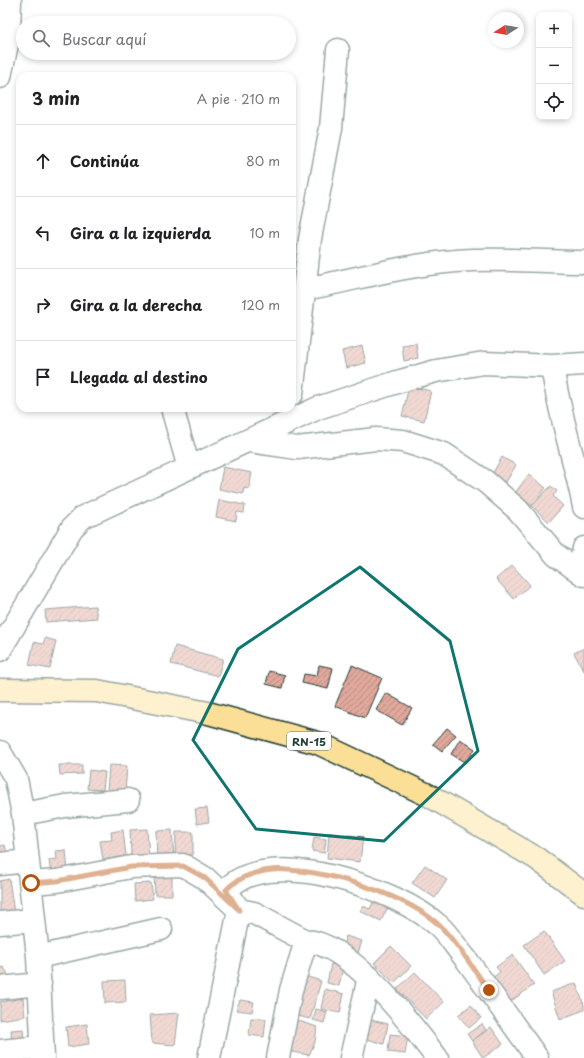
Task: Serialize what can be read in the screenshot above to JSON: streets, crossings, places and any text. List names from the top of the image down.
{
  "streets": {
    "main road": ["RN-15"]
  },
  "north": "left",
  "page": {
    "map_buttons": ["+", "−"],
    "search": "Buscar aquí",
    "heading": ["3 min", "A pie · 210 m"],
    "list": [
      ["Continúa", "80 m"],
      ["Gira a la izquierda", "10 m"],
      ["Gira a la derecha", "120 m"],
      "Llegada al destino"
    ]
  }
}
